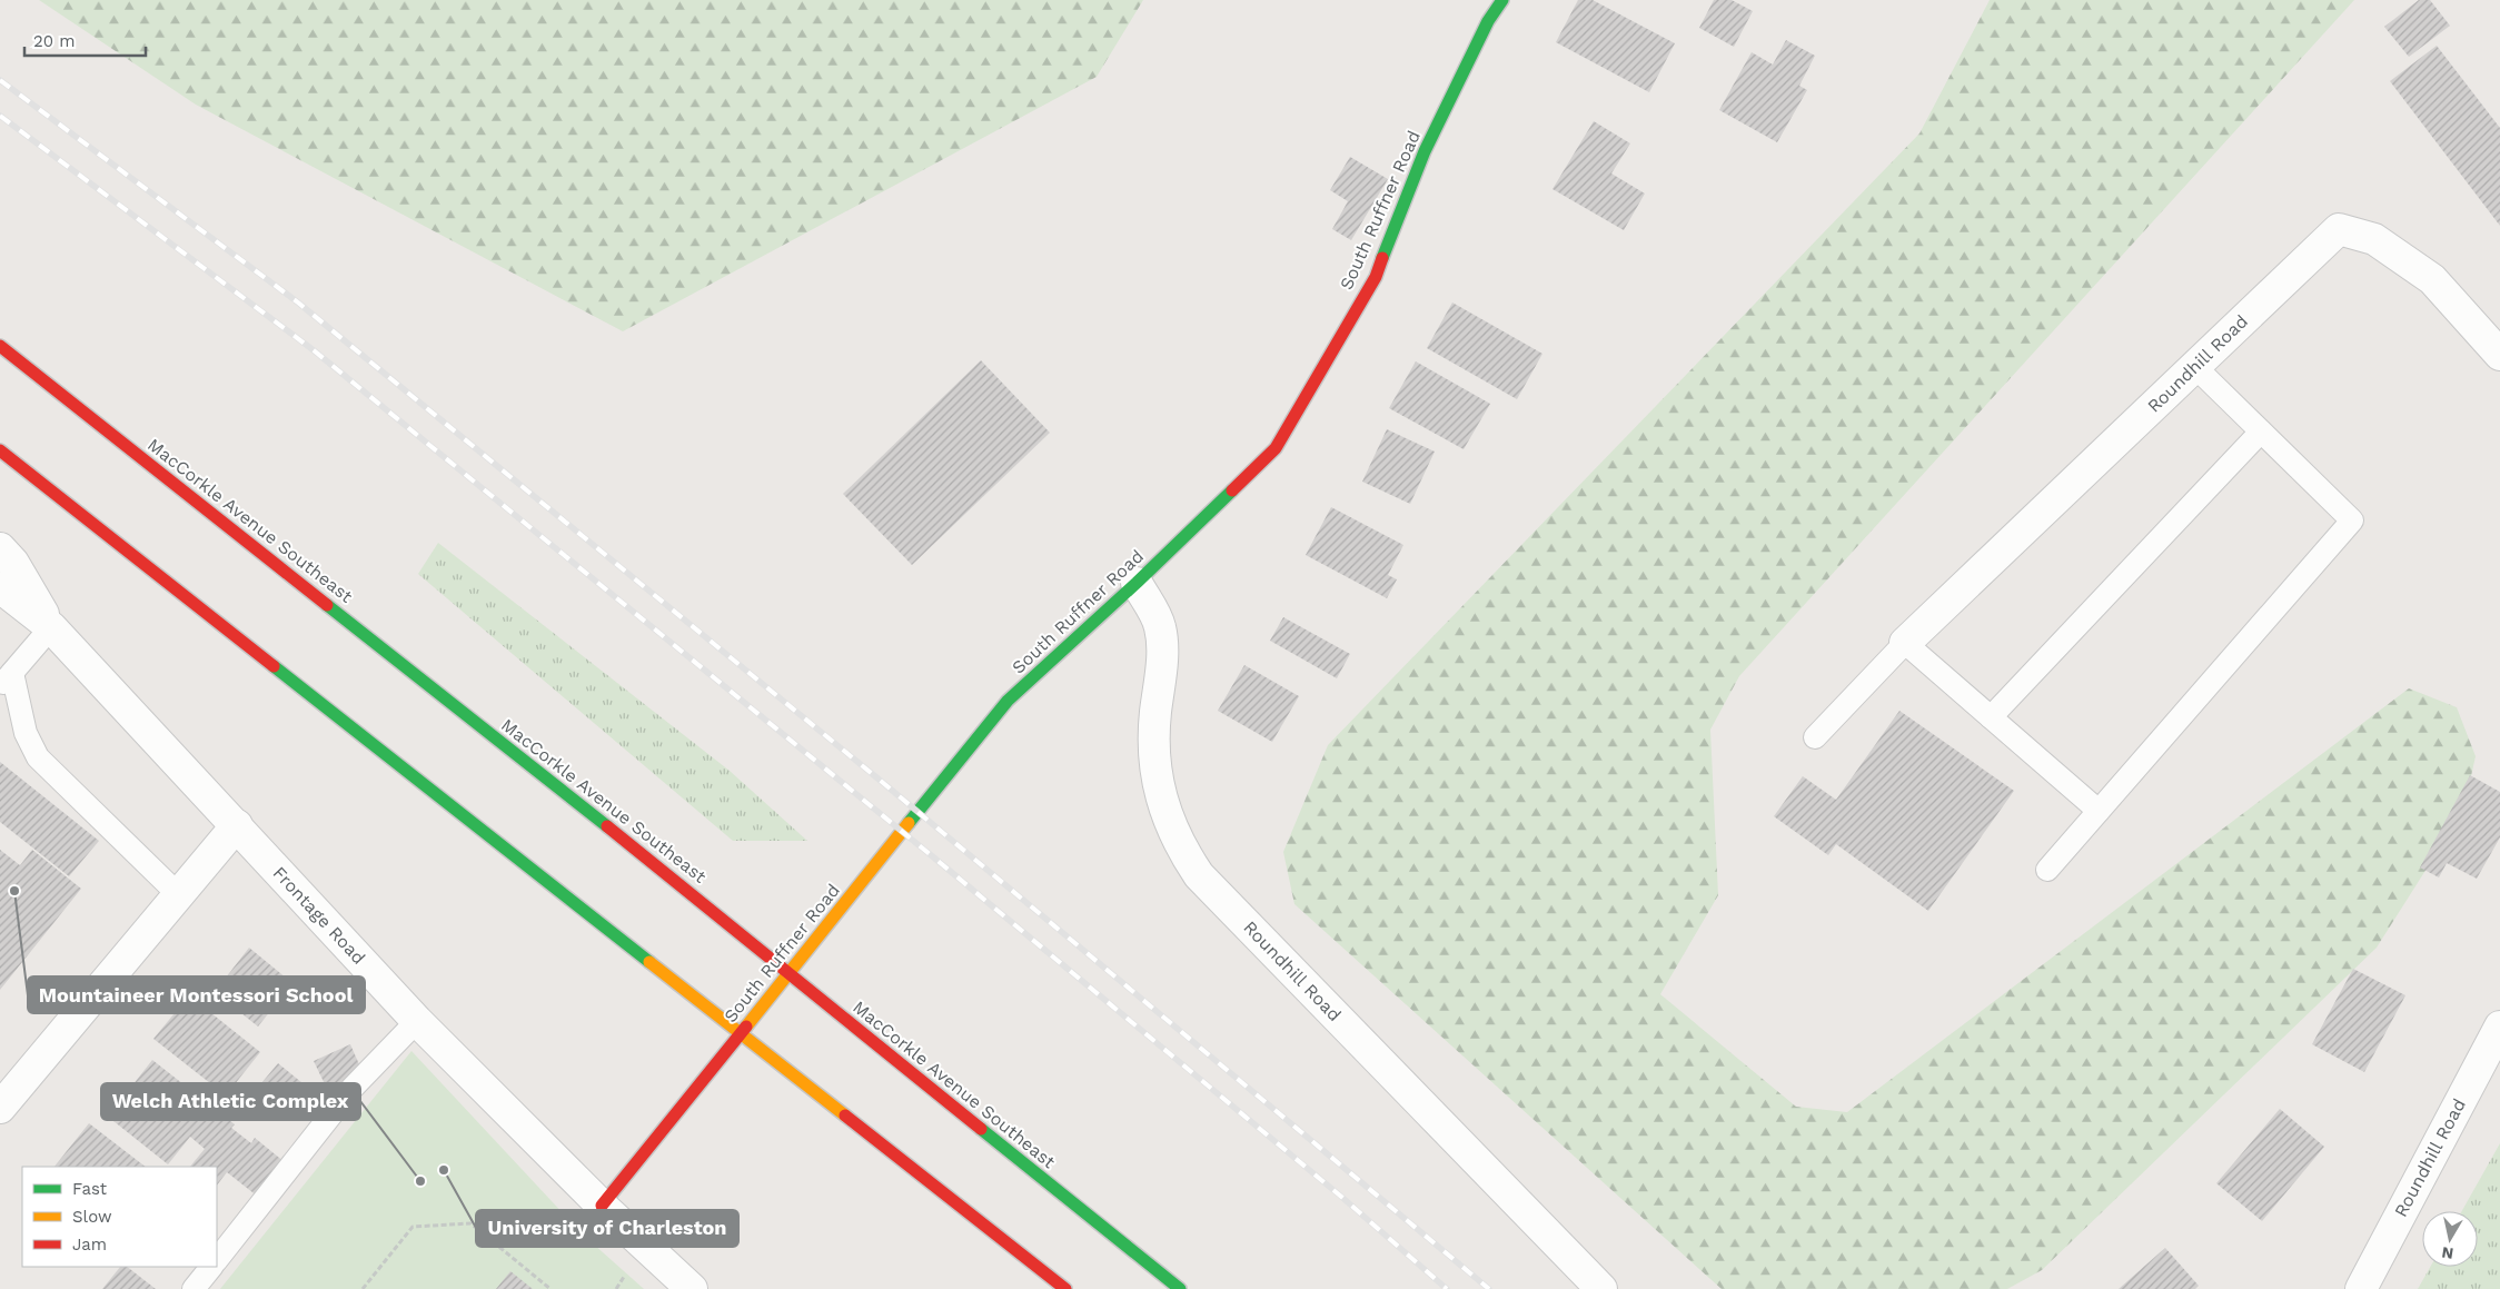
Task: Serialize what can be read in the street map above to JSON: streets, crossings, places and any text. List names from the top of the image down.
{
  "streets": {
    "main road": ["South Ruffner Road", "MacCorkle Avenue Southeast"],
    "street": ["Roundhill Road", "Frontage Road"]
  },
  "crossings": [
    ["South Ruffner Road", "Roundhill Road"],
    ["South Ruffner Road", "MacCorkle Avenue Southeast"],
    ["South Ruffner Road", "Frontage Road"]
  ],
  "places": ["Mountaineer Montessori School", "University of Charleston", "Welch Athletic Complex"],
  "legend": ["Fast", "Slow", "Jam"],
  "scale_bar": "20 m",
  "north": "bottom"
}
